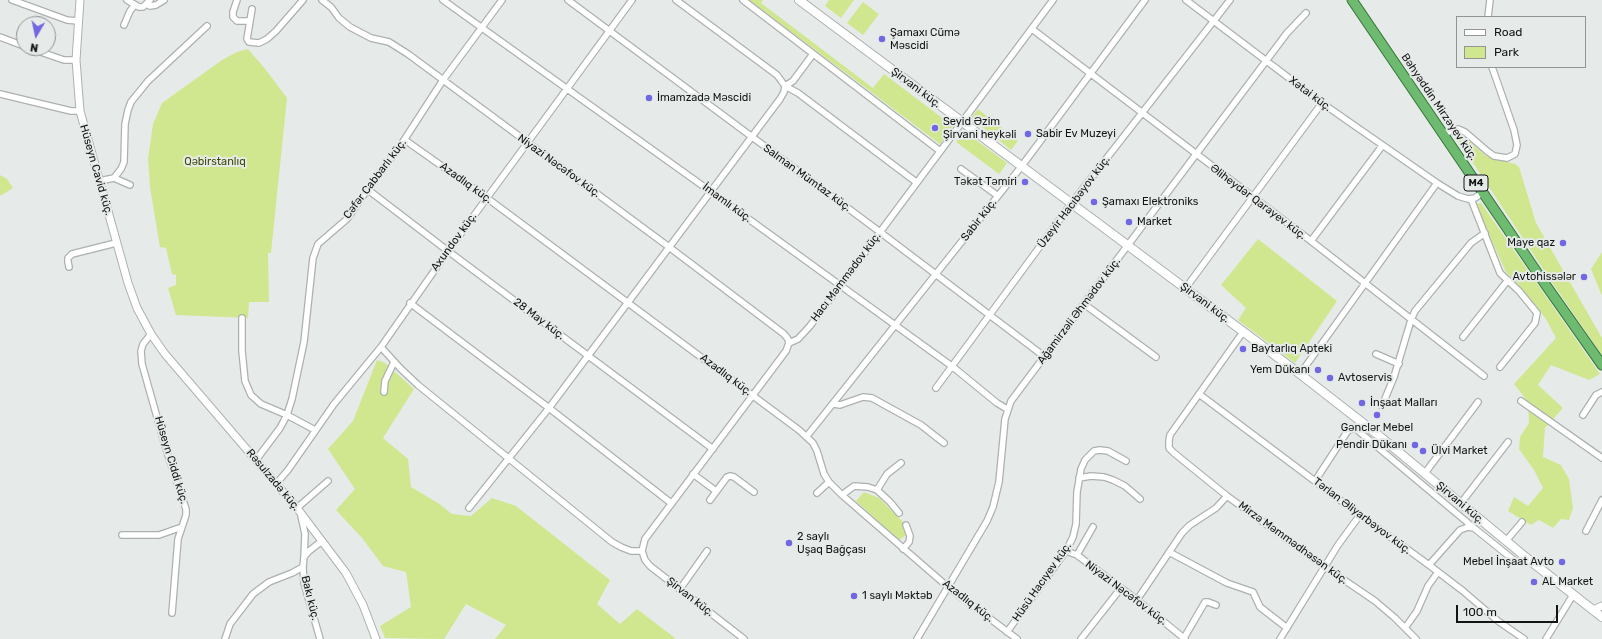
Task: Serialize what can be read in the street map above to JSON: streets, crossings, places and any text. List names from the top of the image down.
{
  "streets": {
    "highway": ["Bəhyəddin Mirzəyev küç.", "M4"],
    "main road": ["Şirvani küç."],
    "street": [
      "Xətai küç.",
      "Niyazi Nəcəfov küç.",
      "Hüseyn Cavid küç.",
      "Salman Mümtaz küç.",
      "Cəfər Cabbarlı küç.",
      "Azadlıq küç.",
      "Üzeyir Hacıbəyov küç.",
      "Əliheydər Qarayev küç.",
      "İmamlı küç.",
      "Sabir küç.",
      "Axundov küç.",
      "Hacı Məmmədov küç.",
      "Ağamirzəli Əhmədov küç.",
      "28 May küç.",
      "Hüseyn Ciddi küç.",
      "Rəsulzadə küç.",
      "Tərlan Əliyarbəyov küç.",
      "Mirzə Məmmədhəsən küç.",
      "Hüsü Hacıyev küç.",
      "Şirvan küç.",
      "Bakı küç."
    ]
  },
  "crossings": [
    ["Şirvani küç.", "Üzeyir Hacıbəyov küç."],
    ["Şirvani küç.", "Sabir küç."],
    ["Şirvani küç.", "Hacı Məmmədov küç."],
    ["Şirvani küç.", "Ağamirzəli Əhmədov küç."],
    ["Xətai küç.", "Üzeyir Hacıbəyov küç."],
    ["Xətai küç.", "Ağamirzəli Əhmədov küç."],
    ["Niyazi Nəcəfov küç.", "Cəfər Cabbarlı küç."],
    ["Niyazi Nəcəfov küç.", "Axundov küç."],
    ["Niyazi Nəcəfov küç.", "Hacı Məmmədov küç."],
    ["Niyazi Nəcəfov küç.", "Hüsü Hacıyev küç."],
    ["Hüseyn Cavid küç.", "Hüseyn Ciddi küç."],
    ["Hüseyn Cavid küç.", "Rəsulzadə küç."],
    ["Salman Mümtaz küç.", "Üzeyir Hacıbəyov küç."],
    ["Salman Mümtaz küç.", "Sabir küç."],
    ["Salman Mümtaz küç.", "Axundov küç."],
    ["Salman Mümtaz küç.", "Hacı Məmmədov küç."],
    ["Salman Mümtaz küç.", "Ağamirzəli Əhmədov küç."],
    ["Cəfər Cabbarlı küç.", "Azadlıq küç."],
    ["Cəfər Cabbarlı küç.", "İmamlı küç."],
    ["Cəfər Cabbarlı küç.", "28 May küç."],
    ["Cəfər Cabbarlı küç.", "Rəsulzadə küç."],
    ["Azadlıq küç.", "Sabir küç."],
    ["Azadlıq küç.", "Axundov küç."],
    ["Azadlıq küç.", "Hacı Məmmədov küç."],
    ["Azadlıq küç.", "Ağamirzəli Əhmədov küç."],
    ["Azadlıq küç.", "Hüsü Hacıyev küç."],
    ["Üzeyir Hacıbəyov küç.", "Əliheydər Qarayev küç."],
    ["Üzeyir Hacıbəyov küç.", "İmamlı küç."],
    ["Əliheydər Qarayev küç.", "Sabir küç."],
    ["Əliheydər Qarayev küç.", "Hacı Məmmədov küç."],
    ["Əliheydər Qarayev küç.", "Ağamirzəli Əhmədov küç."],
    ["İmamlı küç.", "Sabir küç."],
    ["İmamlı küç.", "Axundov küç."],
    ["İmamlı küç.", "Hacı Məmmədov küç."],
    ["İmamlı küç.", "Ağamirzəli Əhmədov küç."],
    ["Axundov küç.", "28 May küç."],
    ["Axundov küç.", "Rəsulzadə küç."],
    ["Hacı Məmmədov küç.", "28 May küç."],
    ["Hacı Məmmədov küç.", "Şirvan küç."],
    ["Hüseyn Ciddi küç.", "Rəsulzadə küç."],
    ["Rəsulzadə küç.", "Bakı küç."],
    ["Tərlan Əliyarbəyov küç.", "Mirzə Məmmədhəsən küç."]
  ],
  "parks": ["Qəbirstanlıq"],
  "places": [
    "Şamaxı Cümə Məscidi",
    "İmamzadə Məscidi",
    "Seyid Əzim Şirvani heykəli",
    "Sabir Ev Muzeyi",
    "Təkət Təmiri",
    "Şamaxı Elektroniks",
    "Market",
    "Maye qaz",
    "Avtohissələr",
    "Baytarlıq Apteki",
    "Yem Dükanı",
    "Avtoservis",
    "İnşaat Malları",
    "Gənclər Mebel",
    "Pendir Dükanı",
    "Ülvi Market",
    "2 saylı Uşaq Bağçası",
    "Mebel İnşaat Avto",
    "AL Market",
    "1 saylı Məktəb"
  ],
  "legend": ["Road", "Park"],
  "scale_bar": "100 m",
  "north": "bottom"
}
